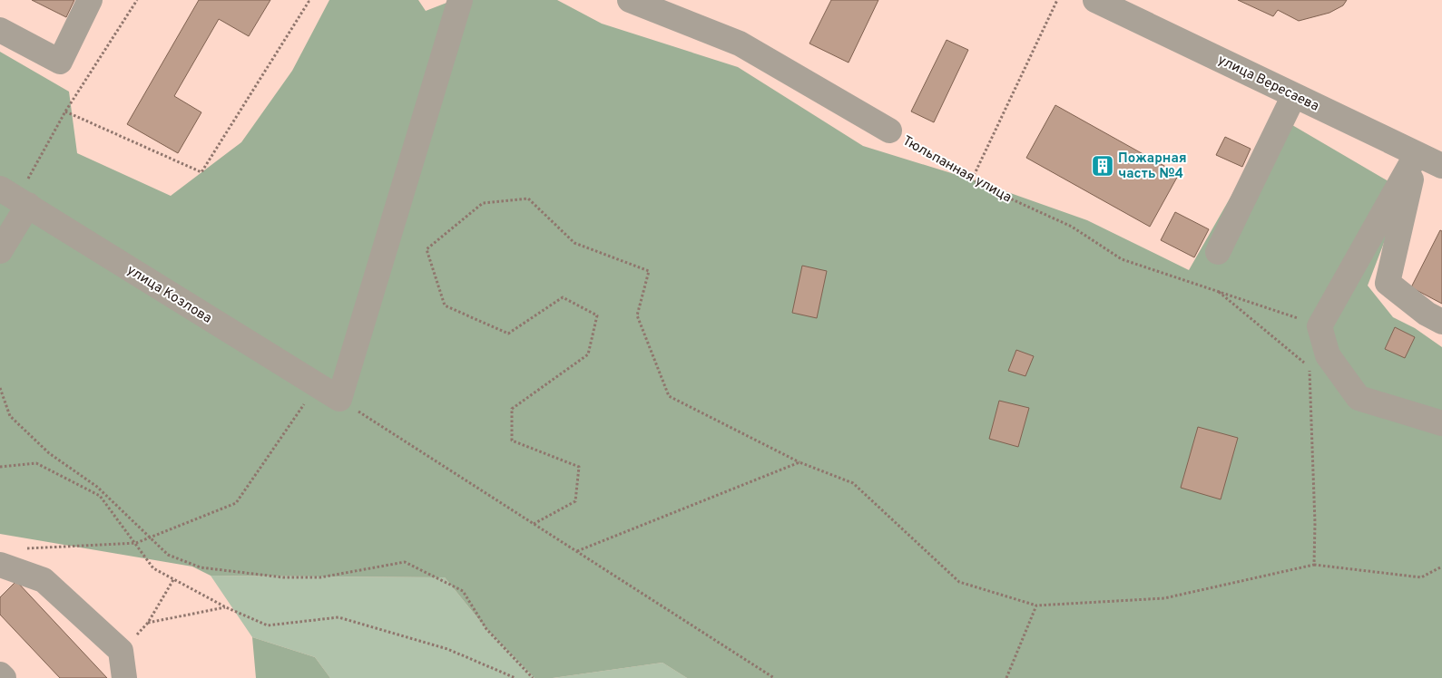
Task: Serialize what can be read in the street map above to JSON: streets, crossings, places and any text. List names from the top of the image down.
{
  "streets": {
    "street": ["улица Вересаева", "Тюльпанная улица", "улица Козлова"]
  },
  "places": {
    "building": ["Пожарная часть №4"]
  }
}
